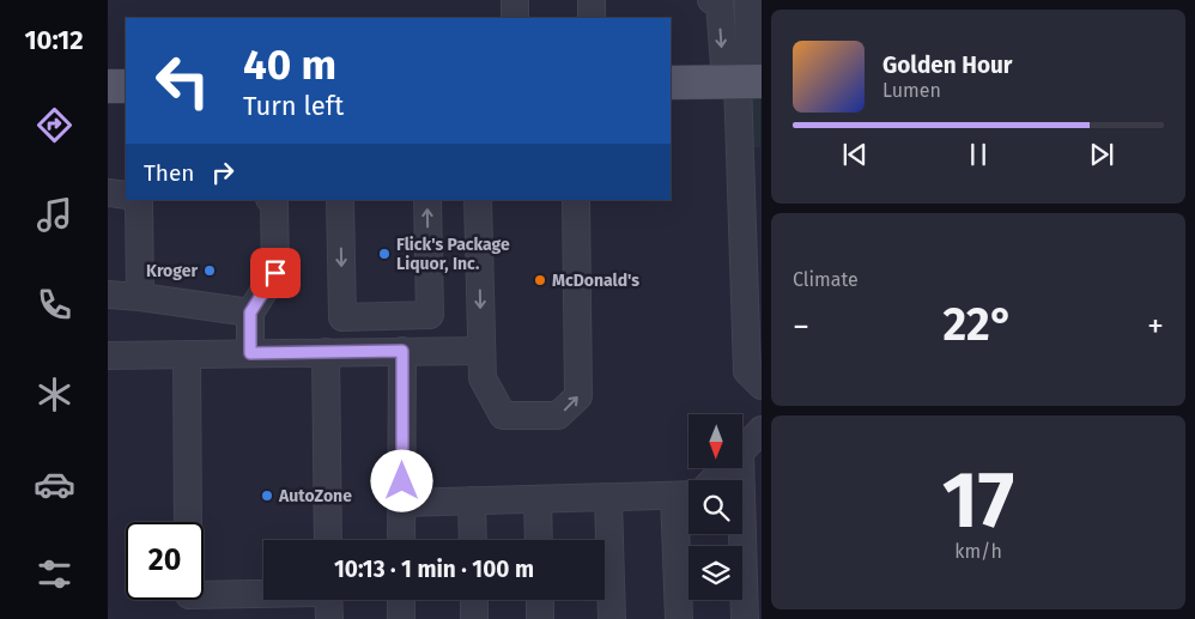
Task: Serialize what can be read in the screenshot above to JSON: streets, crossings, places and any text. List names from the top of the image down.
{
  "places": [
    "Flick's Package Liquor, Inc.",
    "Kroger",
    "McDonald's",
    "AutoZone"
  ],
  "north": "bottom",
  "page": {
    "tabs": "10:12",
    "turn": ["40 m", "Turn left"],
    "song": ["Golden Hour", "Lumen"],
    "then": "Then",
    "tile": [
      "Climate",
      ["17", "km/h"]
    ],
    "heat": ["−", "22°", "+"],
    "limit": "20",
    "trip": "10:13 · 1 min · 100 m"
  }
}
